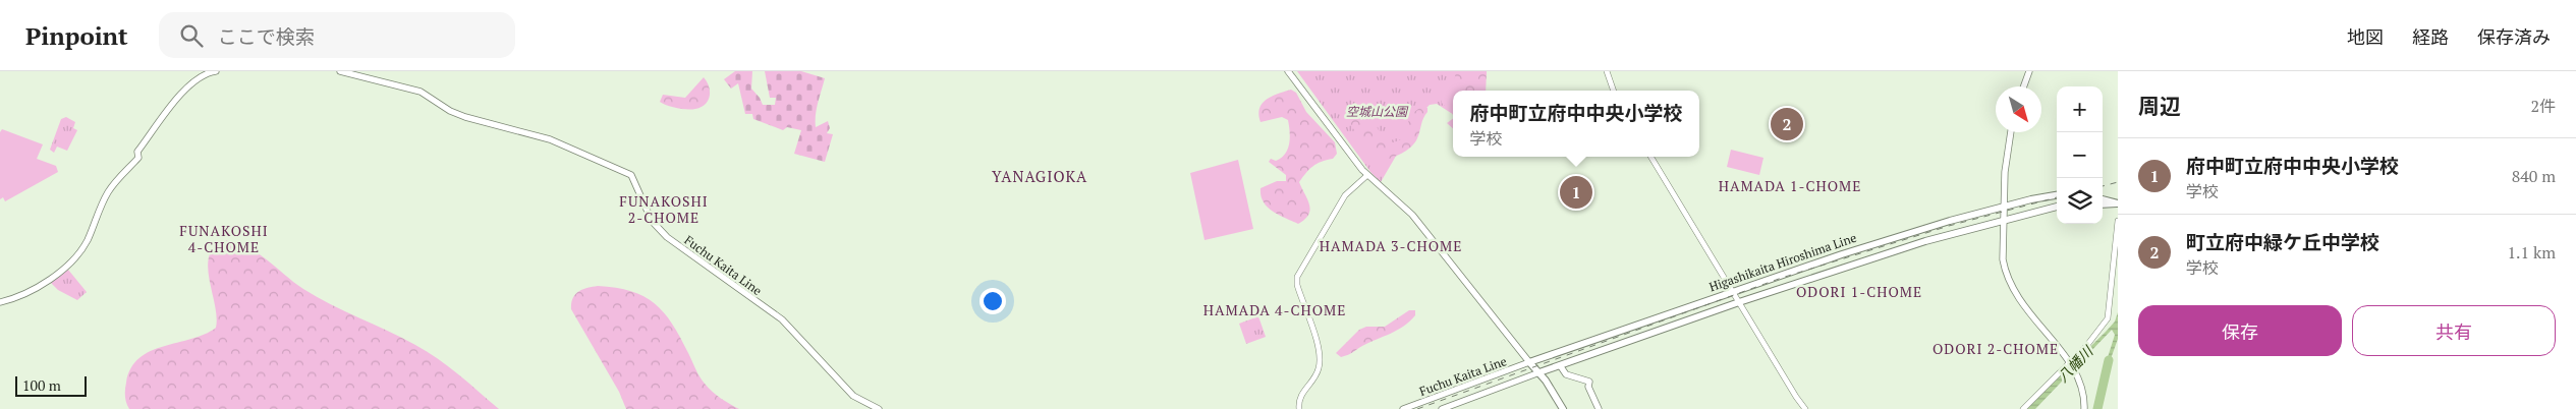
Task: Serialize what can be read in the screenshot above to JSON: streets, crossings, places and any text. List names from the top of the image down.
{
  "streets": {
    "main road": ["Higashikaita Hiroshima Line", "Fuchu Kaita Line"]
  },
  "crossings": [
    ["Higashikaita Hiroshima Line", "Fuchu Kaita Line"]
  ],
  "districts": [
    "YANAGIOKA",
    "HAMADA 1-CHOME",
    "FUNAKOSHI 2-CHOME",
    "FUNAKOSHI 4-CHOME",
    "HAMADA 3-CHOME",
    "ODORI 1-CHOME",
    "HAMADA 4-CHOME",
    "ODORI 2-CHOME"
  ],
  "water": ["八幡川"],
  "parks": ["空城山公園"],
  "scale_bar": "100 m",
  "north": "bottom right",
  "page": {
    "header": "Pinpoint",
    "search": "ここで検索",
    "nav": ["地図", "経路", "保存済み"],
    "heading": ["周辺", "2件"],
    "map_buttons": ["+", "−"],
    "popup": ["府中町立府中中央小学校", "学校"],
    "pins": ["2", "1"],
    "list": [
      {
        "mark": "1",
        "name": "府中町立府中中央小学校",
        "note": "学校",
        "value": "840 m"
      },
      {
        "mark": "2",
        "name": "町立府中緑ケ丘中学校",
        "note": "学校",
        "value": "1.1 km"
      }
    ],
    "buttons": ["保存", "共有"],
    "scale": "100 m"
  }
}
